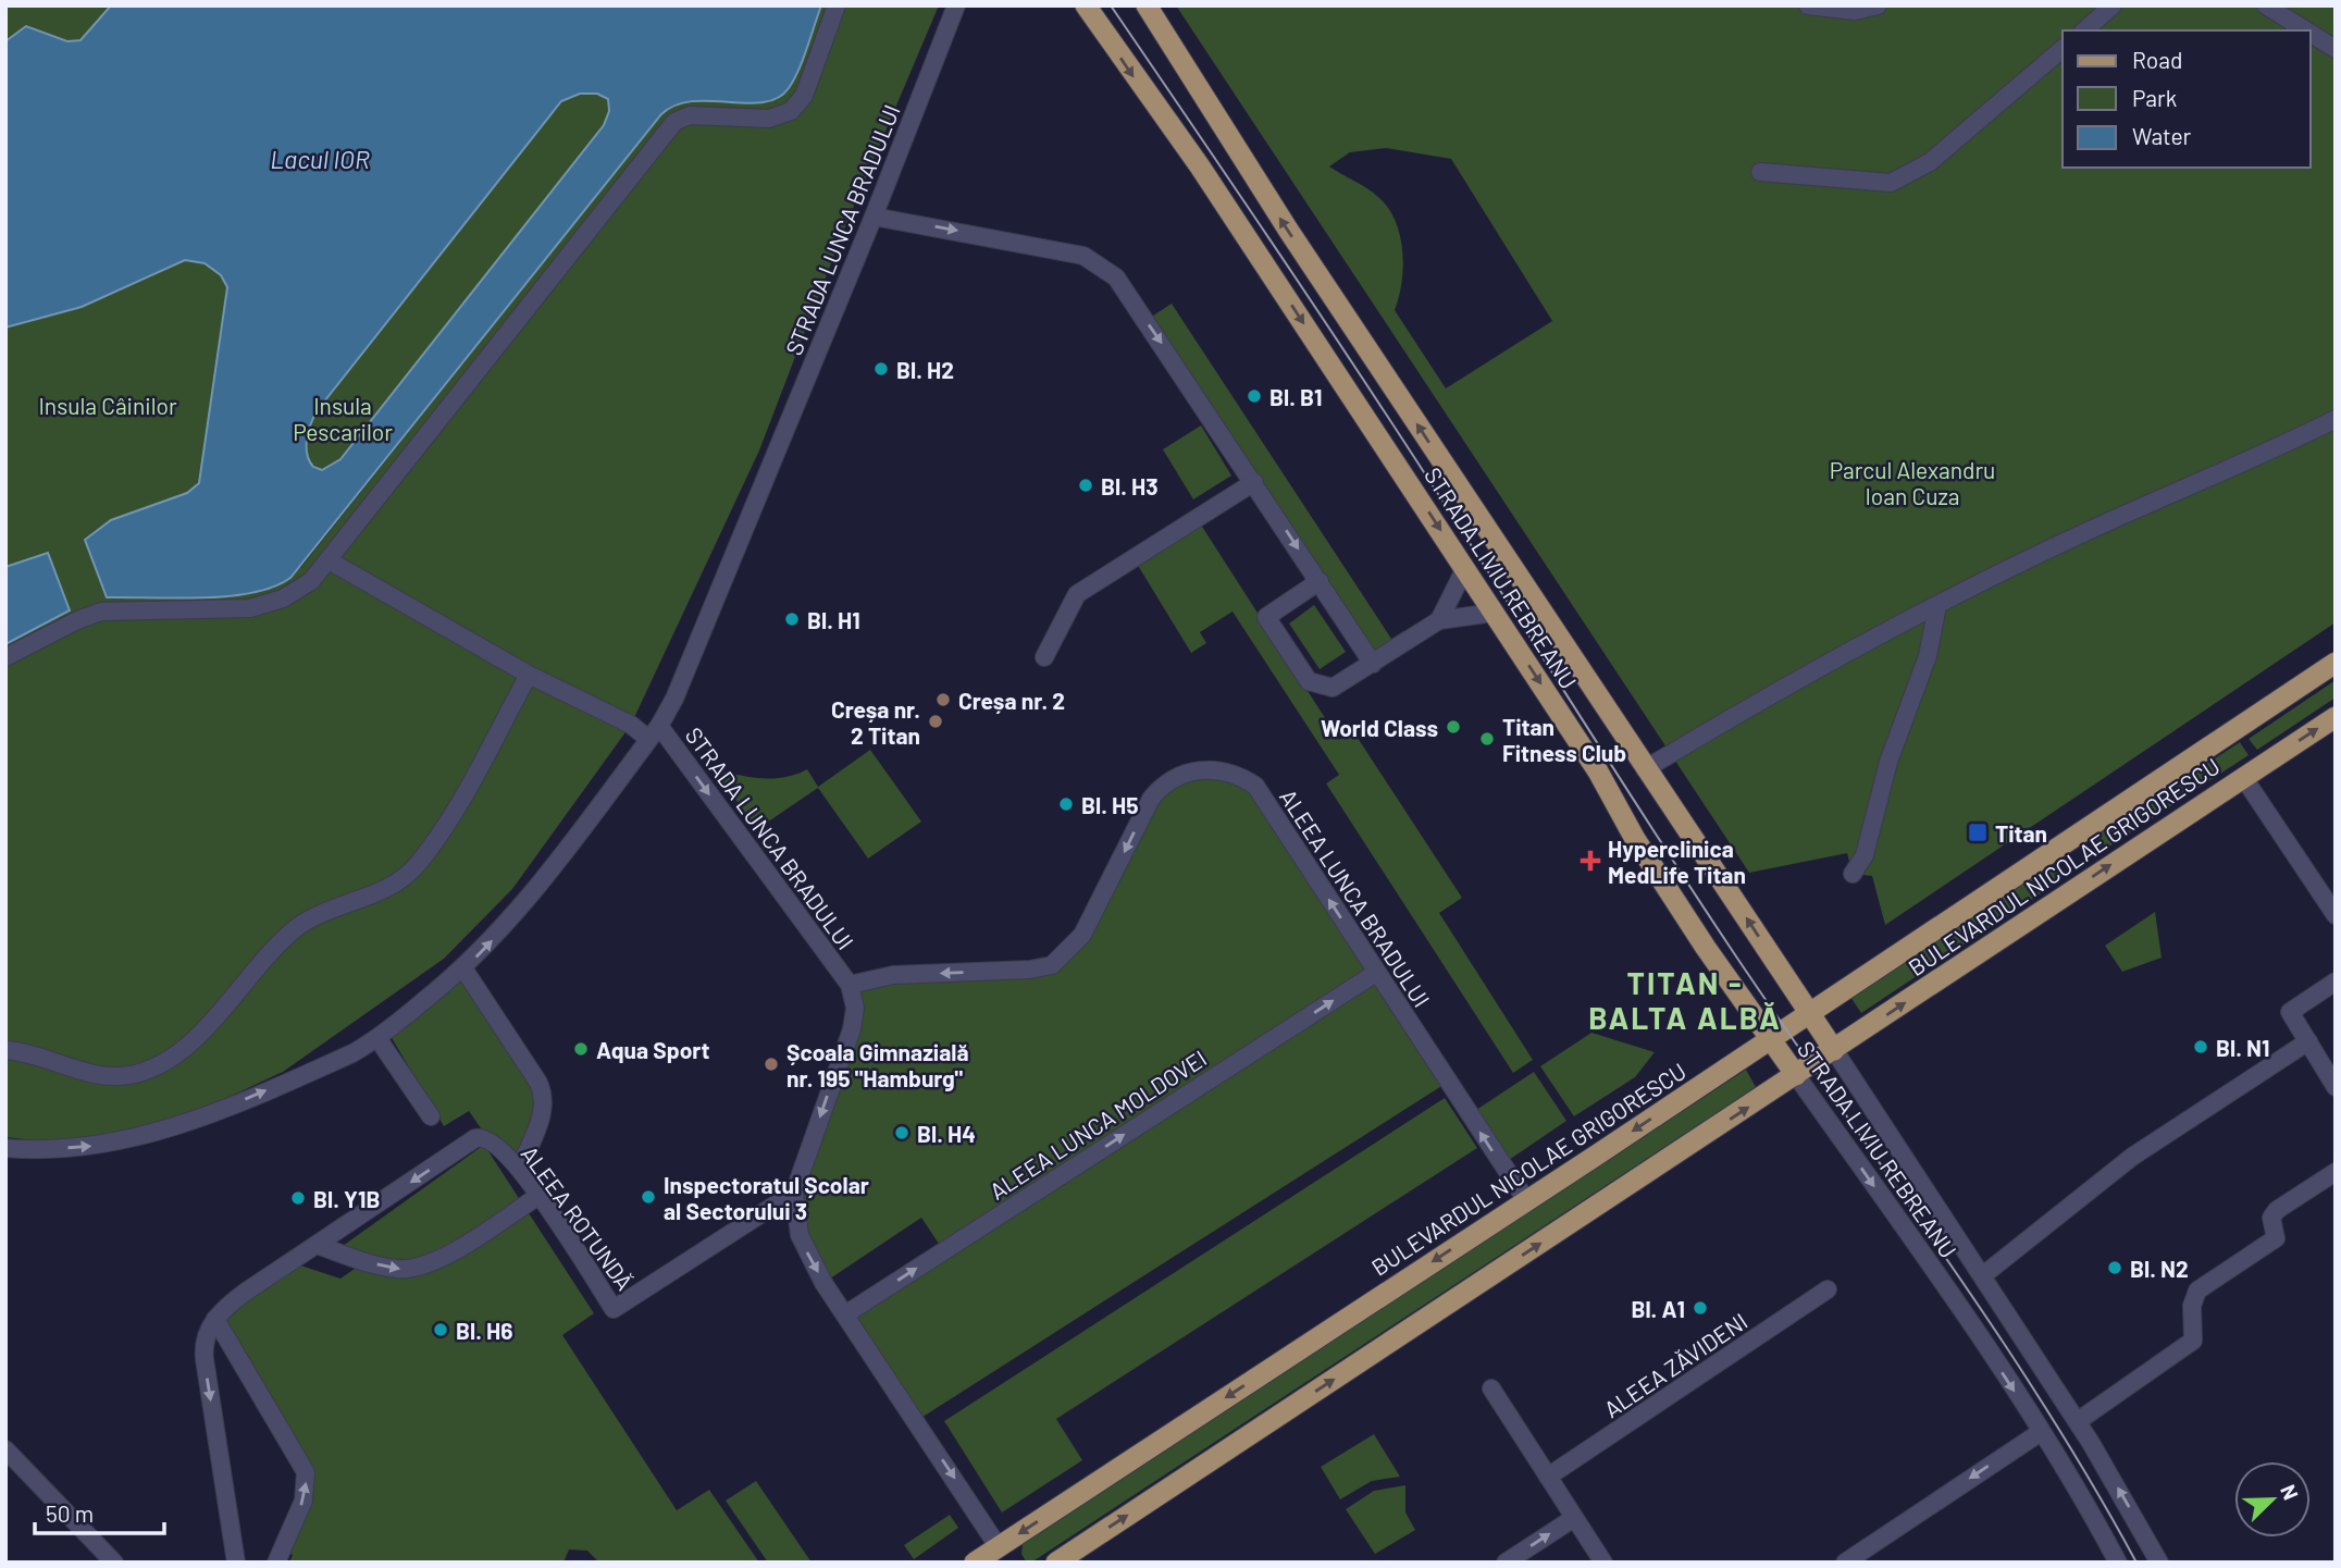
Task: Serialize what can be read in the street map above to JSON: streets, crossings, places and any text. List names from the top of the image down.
{
  "streets": {
    "main road": ["STRADA LIVIU REBREANU", "BULEVARDUL NICOLAE GRIGORESCU"],
    "street": [
      "STRADA LUNCA BRADULUI",
      "ALEEA LUNCA BRADULUI",
      "ALEEA LUNCA MOLDOVEI",
      "ALEEA ROTUNDĂ",
      "ALEEA ZĂVIDENI"
    ]
  },
  "crossings": [
    ["STRADA LUNCA BRADULUI", "BULEVARDUL NICOLAE GRIGORESCU"],
    ["STRADA LUNCA BRADULUI", "ALEEA LUNCA BRADULUI"],
    ["STRADA LUNCA BRADULUI", "ALEEA LUNCA MOLDOVEI"],
    ["STRADA LUNCA BRADULUI", "ALEEA ROTUNDĂ"],
    ["STRADA LIVIU REBREANU", "BULEVARDUL NICOLAE GRIGORESCU"],
    ["BULEVARDUL NICOLAE GRIGORESCU", "ALEEA LUNCA BRADULUI"],
    ["ALEEA LUNCA BRADULUI", "ALEEA LUNCA MOLDOVEI"]
  ],
  "one_way": ["STRADA LUNCA BRADULUI", "ALEEA LUNCA MOLDOVEI"],
  "districts": ["TITAN - BALTA ALBĂ"],
  "water": ["Lacul IOR"],
  "parks": ["Insula Câinilor", "Insula Pescarilor", "Parcul Alexandru Ioan Cuza"],
  "places": {
    "other": [
      "Bl. H2",
      "Bl. B1",
      "Bl. H3",
      "Bl. H1",
      "Creșa nr. 2",
      "Creșa nr. 2 Titan",
      "World Class",
      "Titan Fitness Club",
      "Bl. H5",
      "Bl. N1",
      "Aqua Sport",
      "Școala Gimnazială nr. 195 \"Hamburg\"",
      "Bl. H4",
      "Inspectoratul Școlar al Sectorului 3",
      "Bl. Y1B",
      "Bl. N2",
      "Bl. A1",
      "Bl. H6"
    ],
    "transit": ["Titan"],
    "health": ["Hyperclinica MedLife Titan"]
  },
  "legend": ["Road", "Park", "Water"],
  "scale_bar": "50 m",
  "north": "top right"
}
